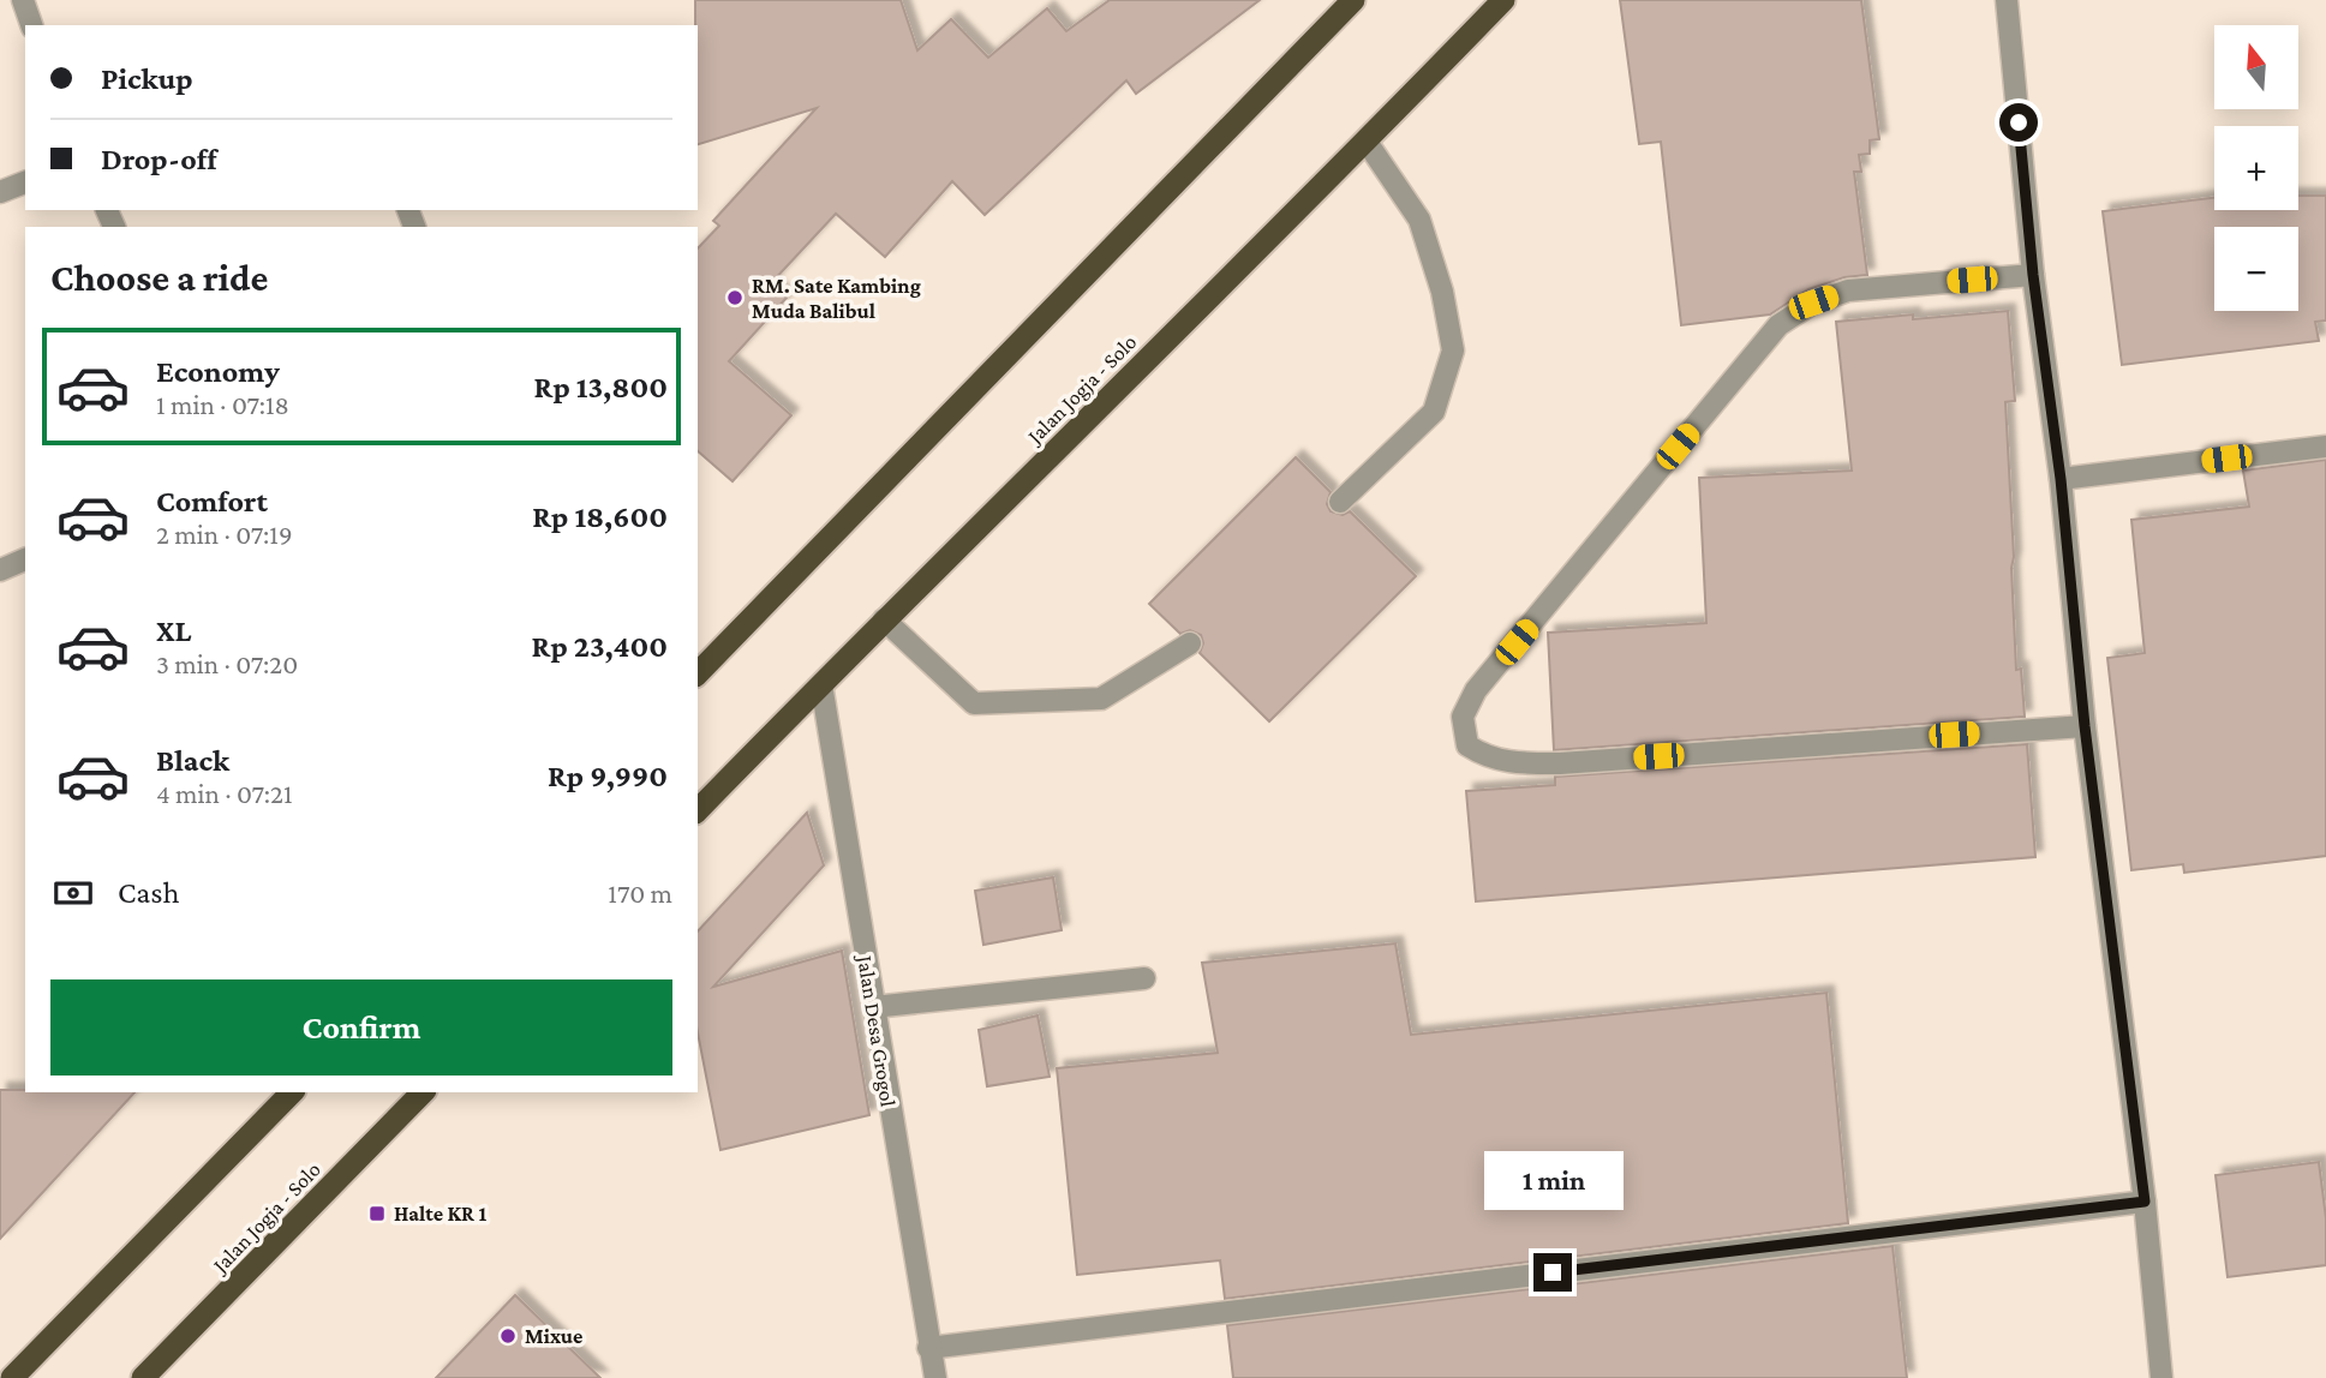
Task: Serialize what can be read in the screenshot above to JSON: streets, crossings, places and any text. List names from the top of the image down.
{
  "streets": {
    "highway": ["Jalan Jogja - Solo"],
    "street": ["Jalan Desa Grogol"]
  },
  "crossings": [
    ["Jalan Jogja - Solo", "Jalan Desa Grogol"]
  ],
  "places": {
    "other": ["RM. Sate Kambing Muda Balibul", "Mixue"],
    "transit": ["Halte KR 1"]
  },
  "north": "top",
  "page": {
    "map_buttons": ["+", "−"],
    "banner": ["Pickup", "Drop-off"],
    "heading": "Choose a ride",
    "list": [
      {
        "name": "Economy",
        "note": "1 min · 07:18",
        "value": "Rp 13,800"
      },
      {
        "name": "Comfort",
        "note": "2 min · 07:19",
        "value": "Rp 18,600"
      },
      {
        "name": "XL",
        "note": "3 min · 07:20",
        "value": "Rp 23,400"
      },
      {
        "name": "Black",
        "note": "4 min · 07:21",
        "value": "Rp 9,990"
      }
    ],
    "pay": ["Cash", "170 m"],
    "buttons": "Confirm",
    "bubble": "1 min"
  }
}
